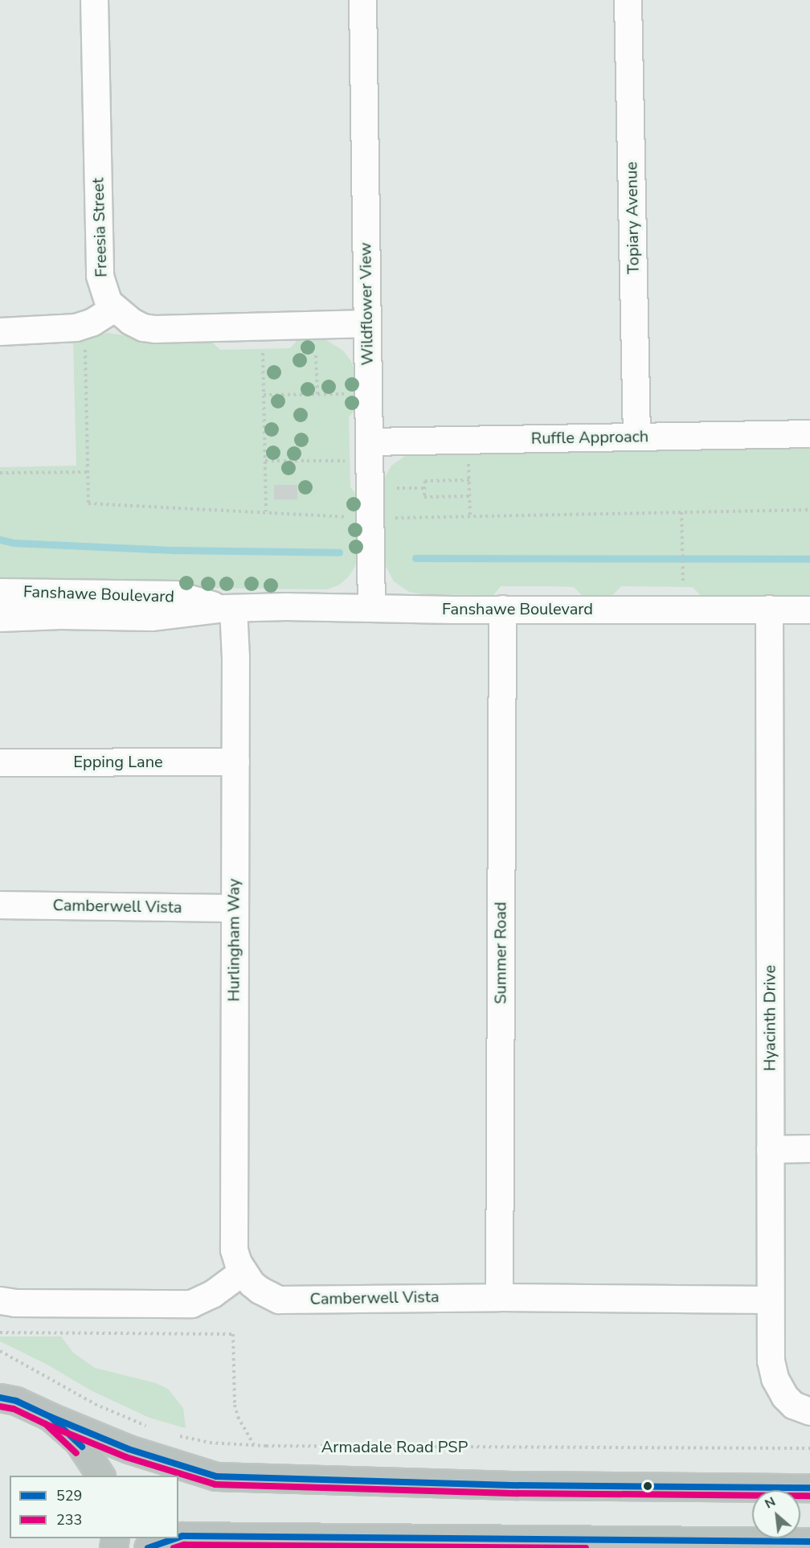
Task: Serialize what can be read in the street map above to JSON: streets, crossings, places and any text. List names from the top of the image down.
{
  "streets": {
    "street": [
      "Topiary Avenue",
      "Freesia Street",
      "Wildflower View",
      "Ruffle Approach",
      "Fanshawe Boulevard",
      "Epping Lane",
      "Camberwell Vista",
      "Hurlingham Way",
      "Summer Road",
      "Hyacinth Drive"
    ],
    "path": ["Armadale Road PSP"]
  },
  "crossings": [
    ["Topiary Avenue", "Ruffle Approach"],
    ["Freesia Street", "Wildflower View"],
    ["Wildflower View", "Ruffle Approach"],
    ["Wildflower View", "Fanshawe Boulevard"],
    ["Fanshawe Boulevard", "Hurlingham Way"],
    ["Fanshawe Boulevard", "Summer Road"],
    ["Fanshawe Boulevard", "Hyacinth Drive"],
    ["Epping Lane", "Hurlingham Way"],
    ["Camberwell Vista", "Hurlingham Way"],
    ["Camberwell Vista", "Summer Road"],
    ["Camberwell Vista", "Hyacinth Drive"]
  ],
  "lines": ["transit line 529", "transit line 233"],
  "legend": ["529", "233"],
  "north": "top left"
}
